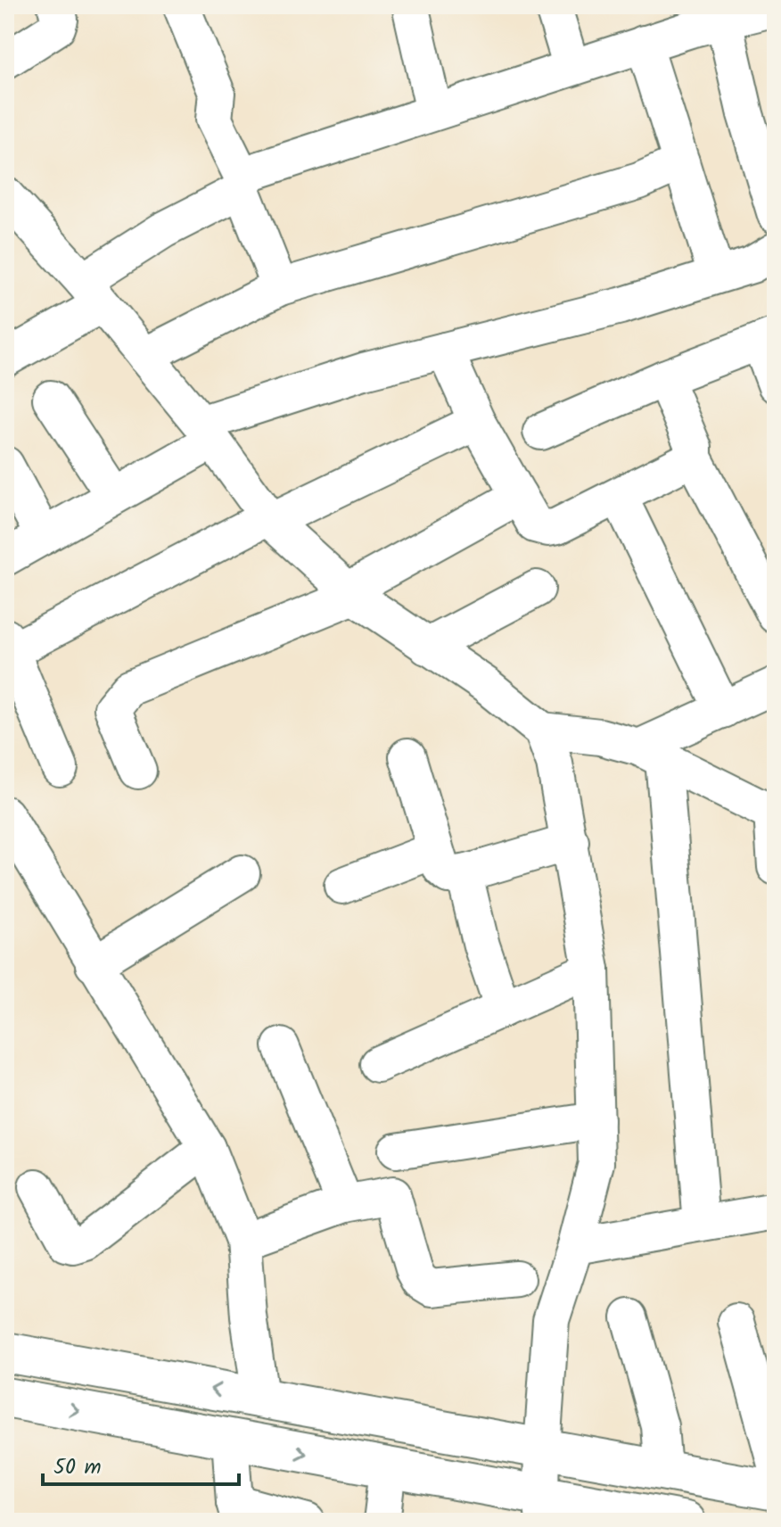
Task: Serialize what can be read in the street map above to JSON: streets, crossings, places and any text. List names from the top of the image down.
{
  "scale_bar": "50 m"
}
